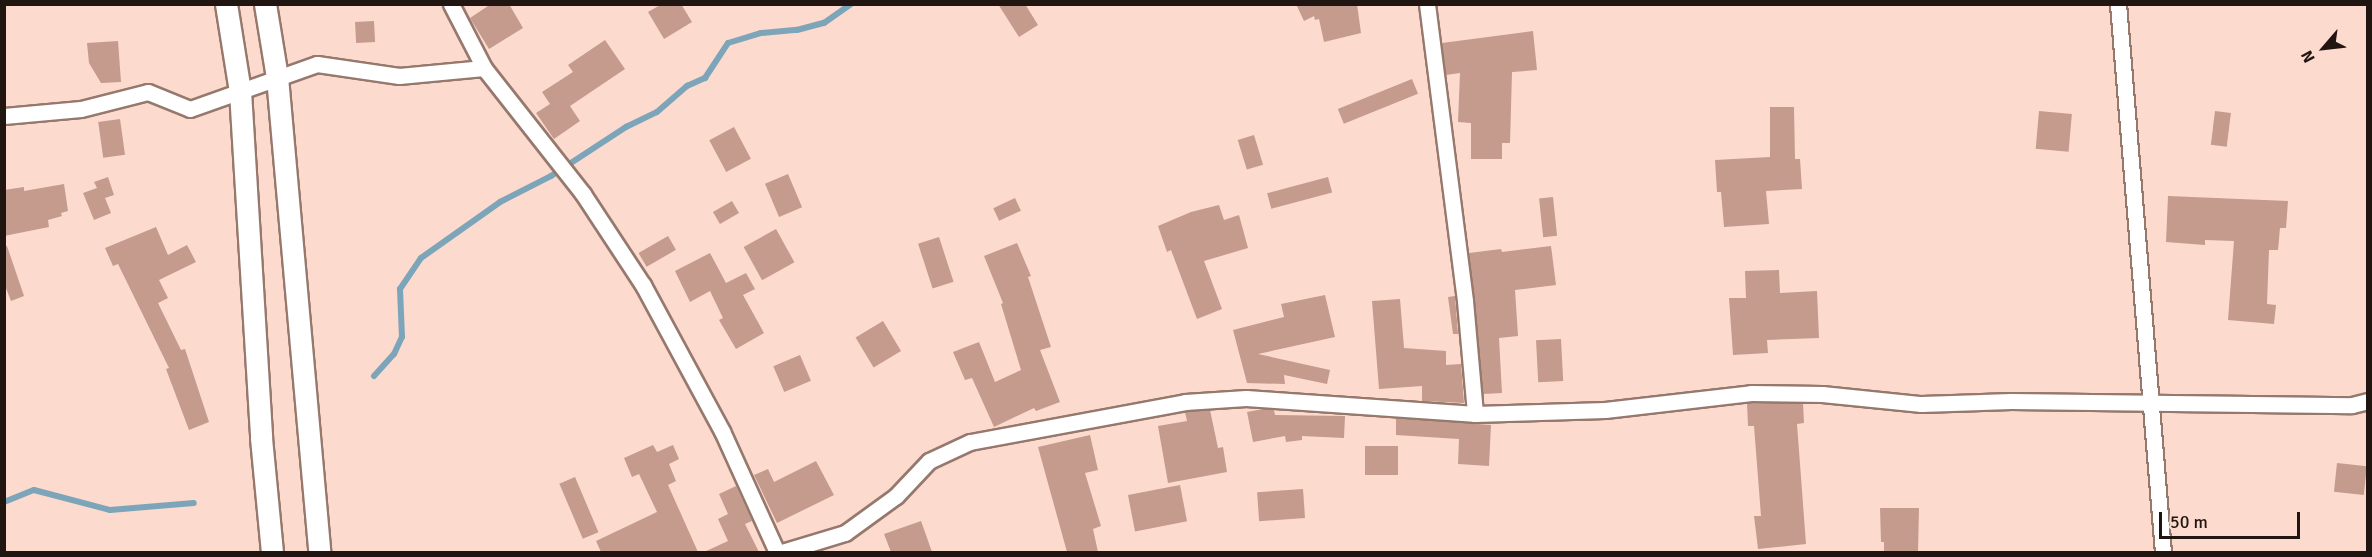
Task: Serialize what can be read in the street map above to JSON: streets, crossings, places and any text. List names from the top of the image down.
{
  "scale_bar": "50 m",
  "north": "bottom left"
}
